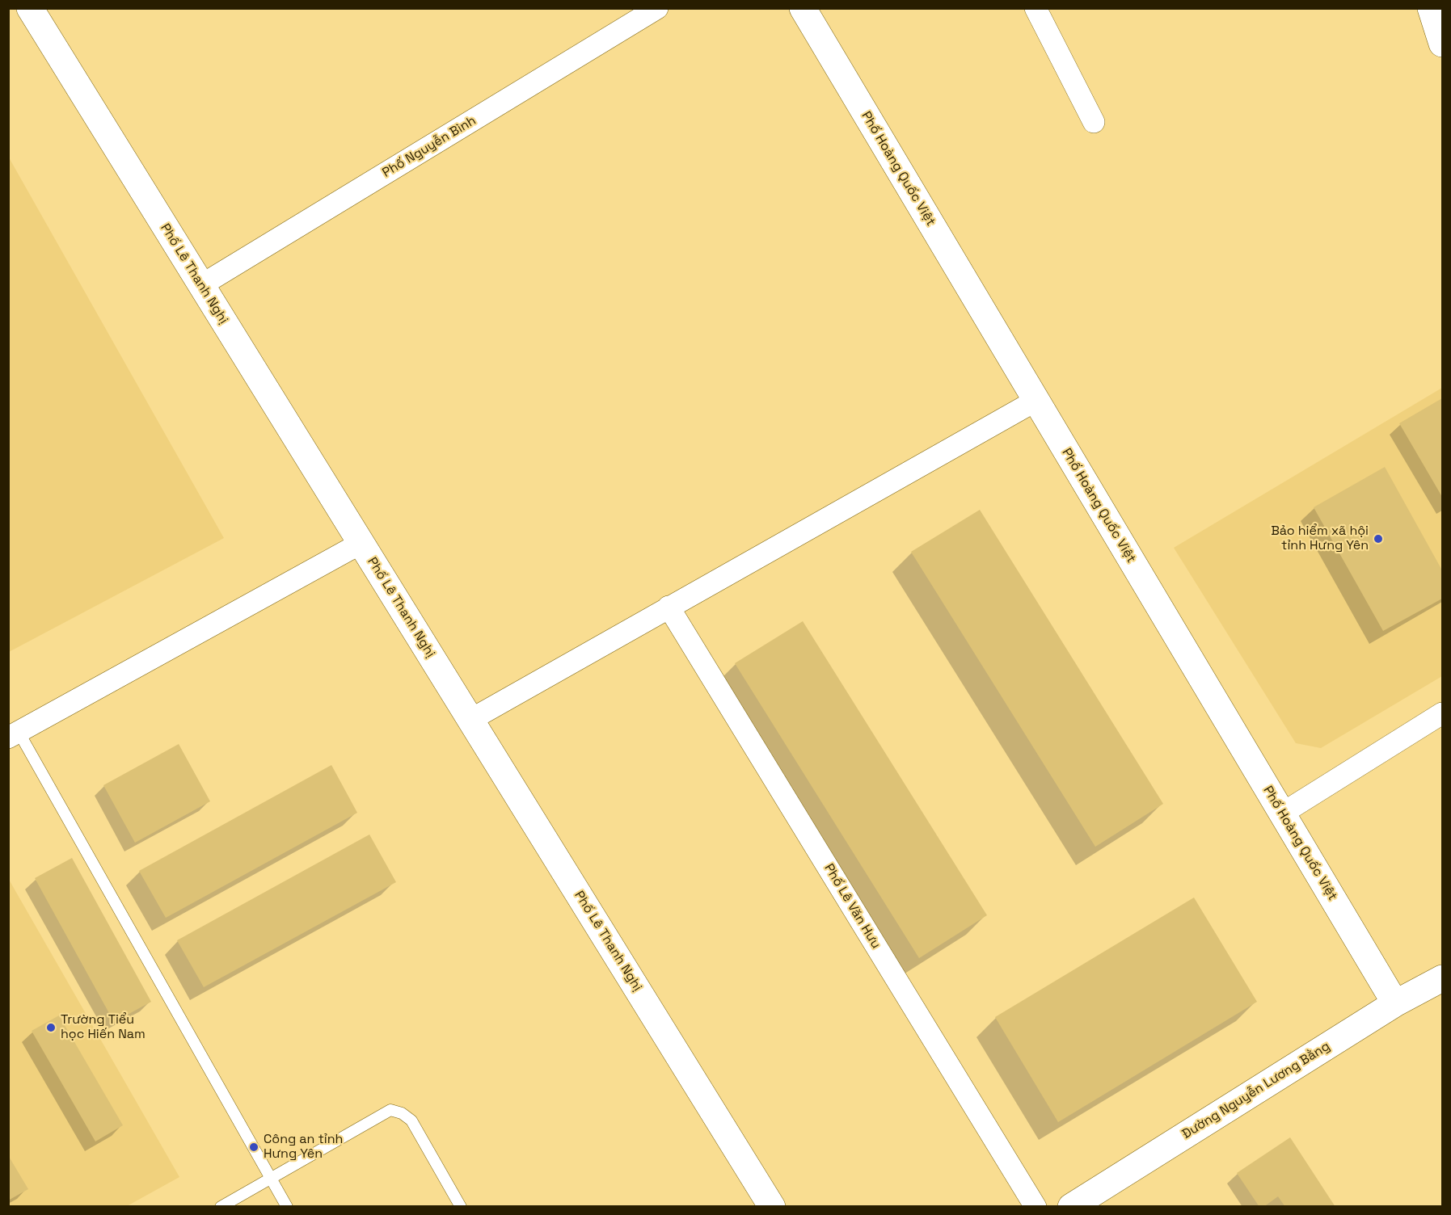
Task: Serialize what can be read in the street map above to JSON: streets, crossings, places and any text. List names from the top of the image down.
{
  "streets": {
    "street": [
      "Phố Nguyễn Bình",
      "Phố Hoàng Quốc Việt",
      "Phố Lê Thanh Nghị",
      "Phố Lê Văn Hưu",
      "Đường Nguyễn Lương Bằng"
    ]
  },
  "crossings": [
    ["Phố Nguyễn Bình", "Phố Lê Thanh Nghị"],
    ["Phố Hoàng Quốc Việt", "Đường Nguyễn Lương Bằng"]
  ],
  "places": ["Bảo hiểm xã hội tỉnh Hưng Yên", "Trường Tiểu học Hiến Nam", "Công an tỉnh Hưng Yên"]
}
